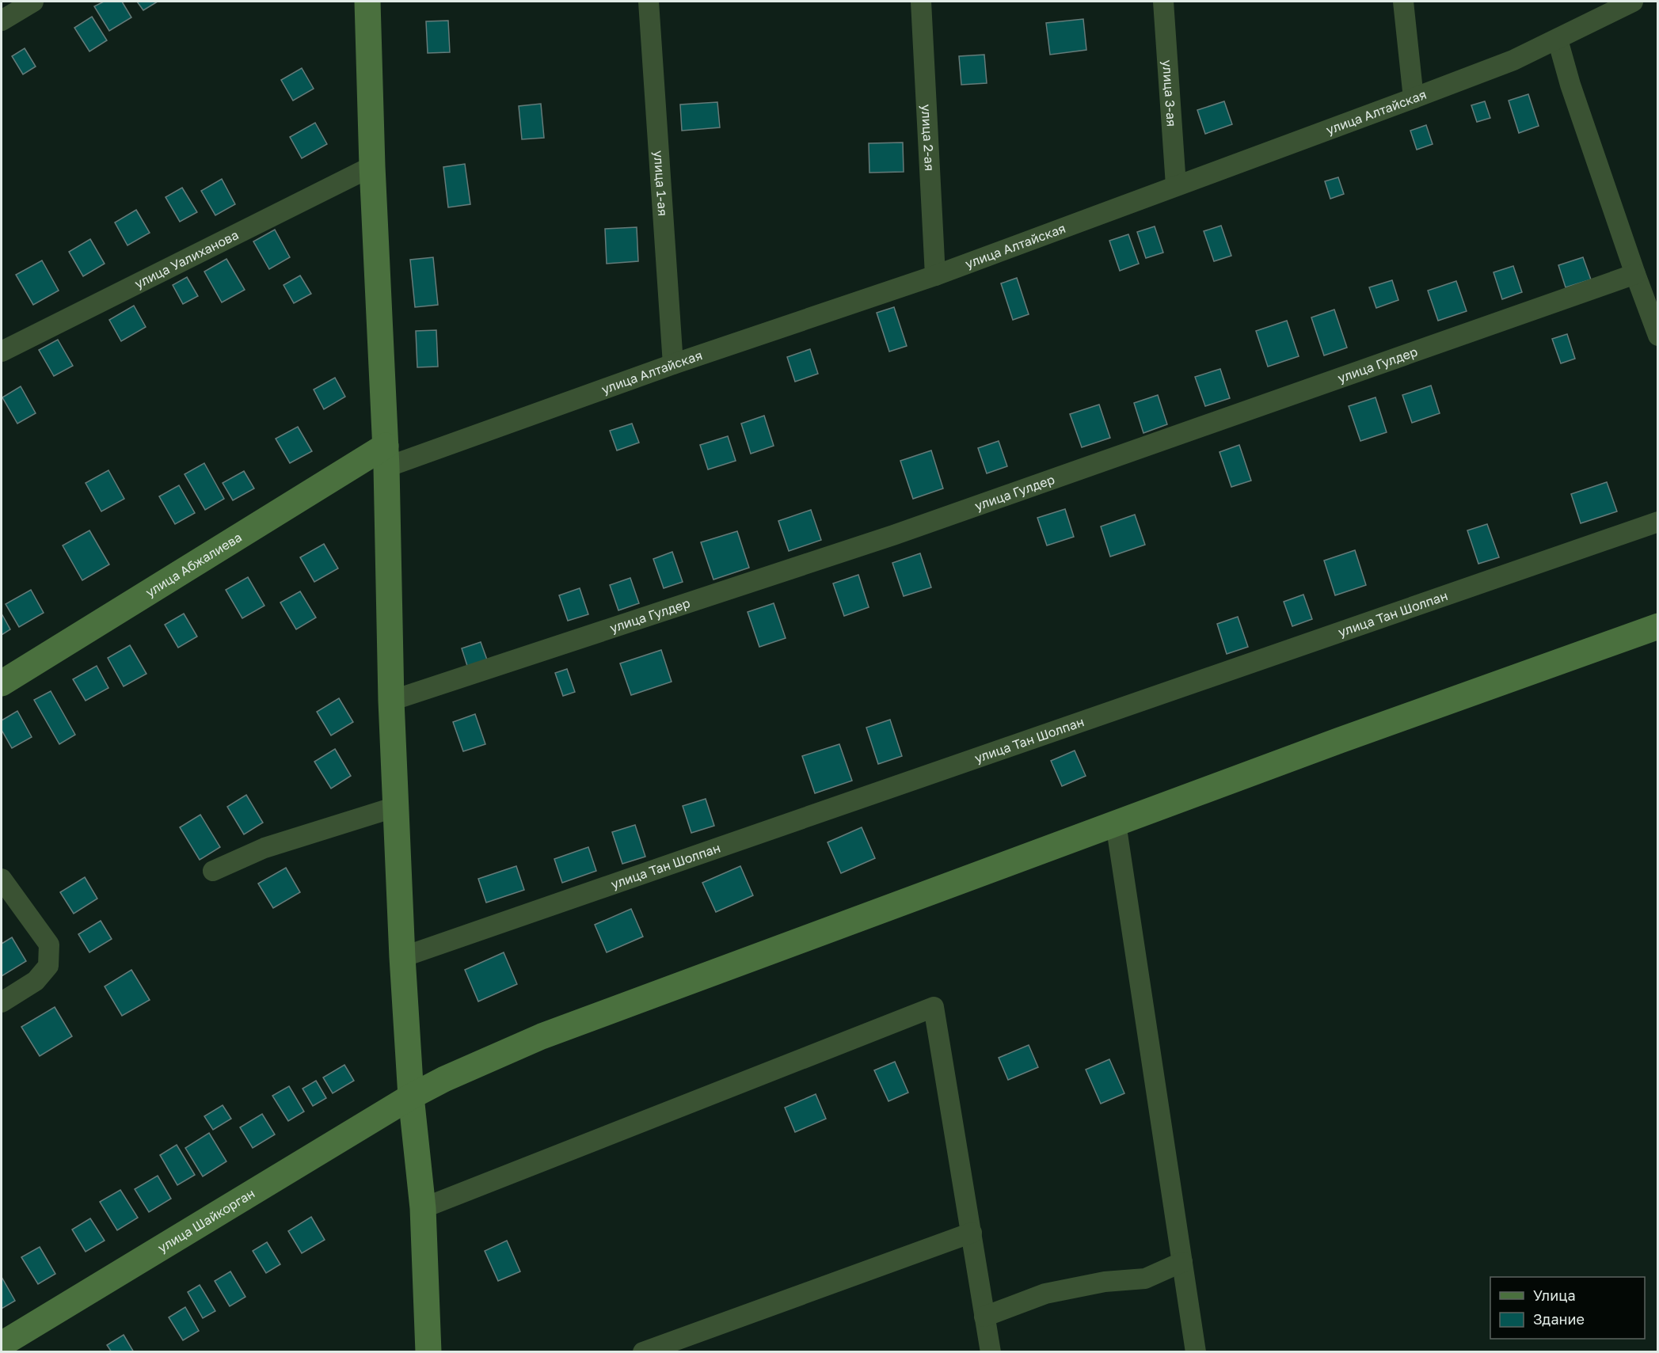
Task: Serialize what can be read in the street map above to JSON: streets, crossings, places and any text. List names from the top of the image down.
{
  "streets": {
    "street": [
      "улица 3-ая",
      "улица Алтайская",
      "улица 2-ая",
      "улица 1-ая",
      "улица Уалиханова",
      "улица Гулдер",
      "улица Абжалиева",
      "улица Тан Шолпан",
      "улица Шайкорган"
    ]
  },
  "crossings": [
    ["улица 3-ая", "улица Алтайская"],
    ["улица Алтайская", "улица 2-ая"],
    ["улица Алтайская", "улица 1-ая"],
    ["улица Алтайская", "улица Абжалиева"]
  ],
  "legend": ["Улица", "Здание"]
}
